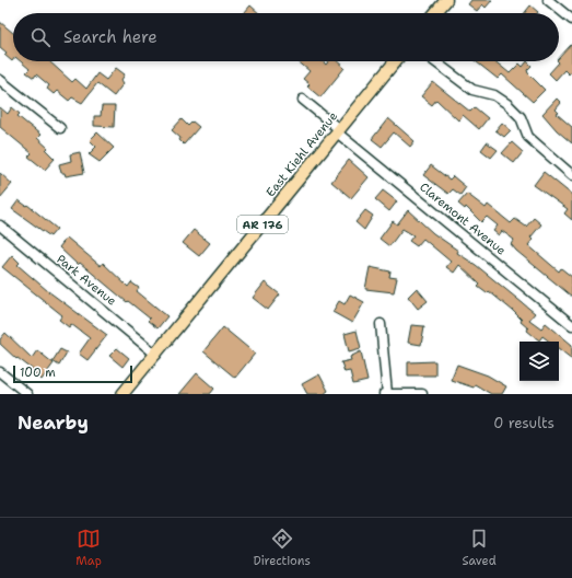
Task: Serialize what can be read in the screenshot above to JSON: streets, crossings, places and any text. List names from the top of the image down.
{
  "streets": {
    "main road": ["East Kiehl Avenue", "AR 176"],
    "street": ["Claremont Avenue", "Park Avenue"]
  },
  "crossings": [
    ["East Kiehl Avenue", "Claremont Avenue"],
    ["East Kiehl Avenue", "Park Avenue"]
  ],
  "scale_bar": "100 m",
  "page": {
    "search": "Search here",
    "scale": "100 m",
    "heading": ["Nearby", "0 results"],
    "nav": ["Map", "Directions", "Saved"]
  }
}
